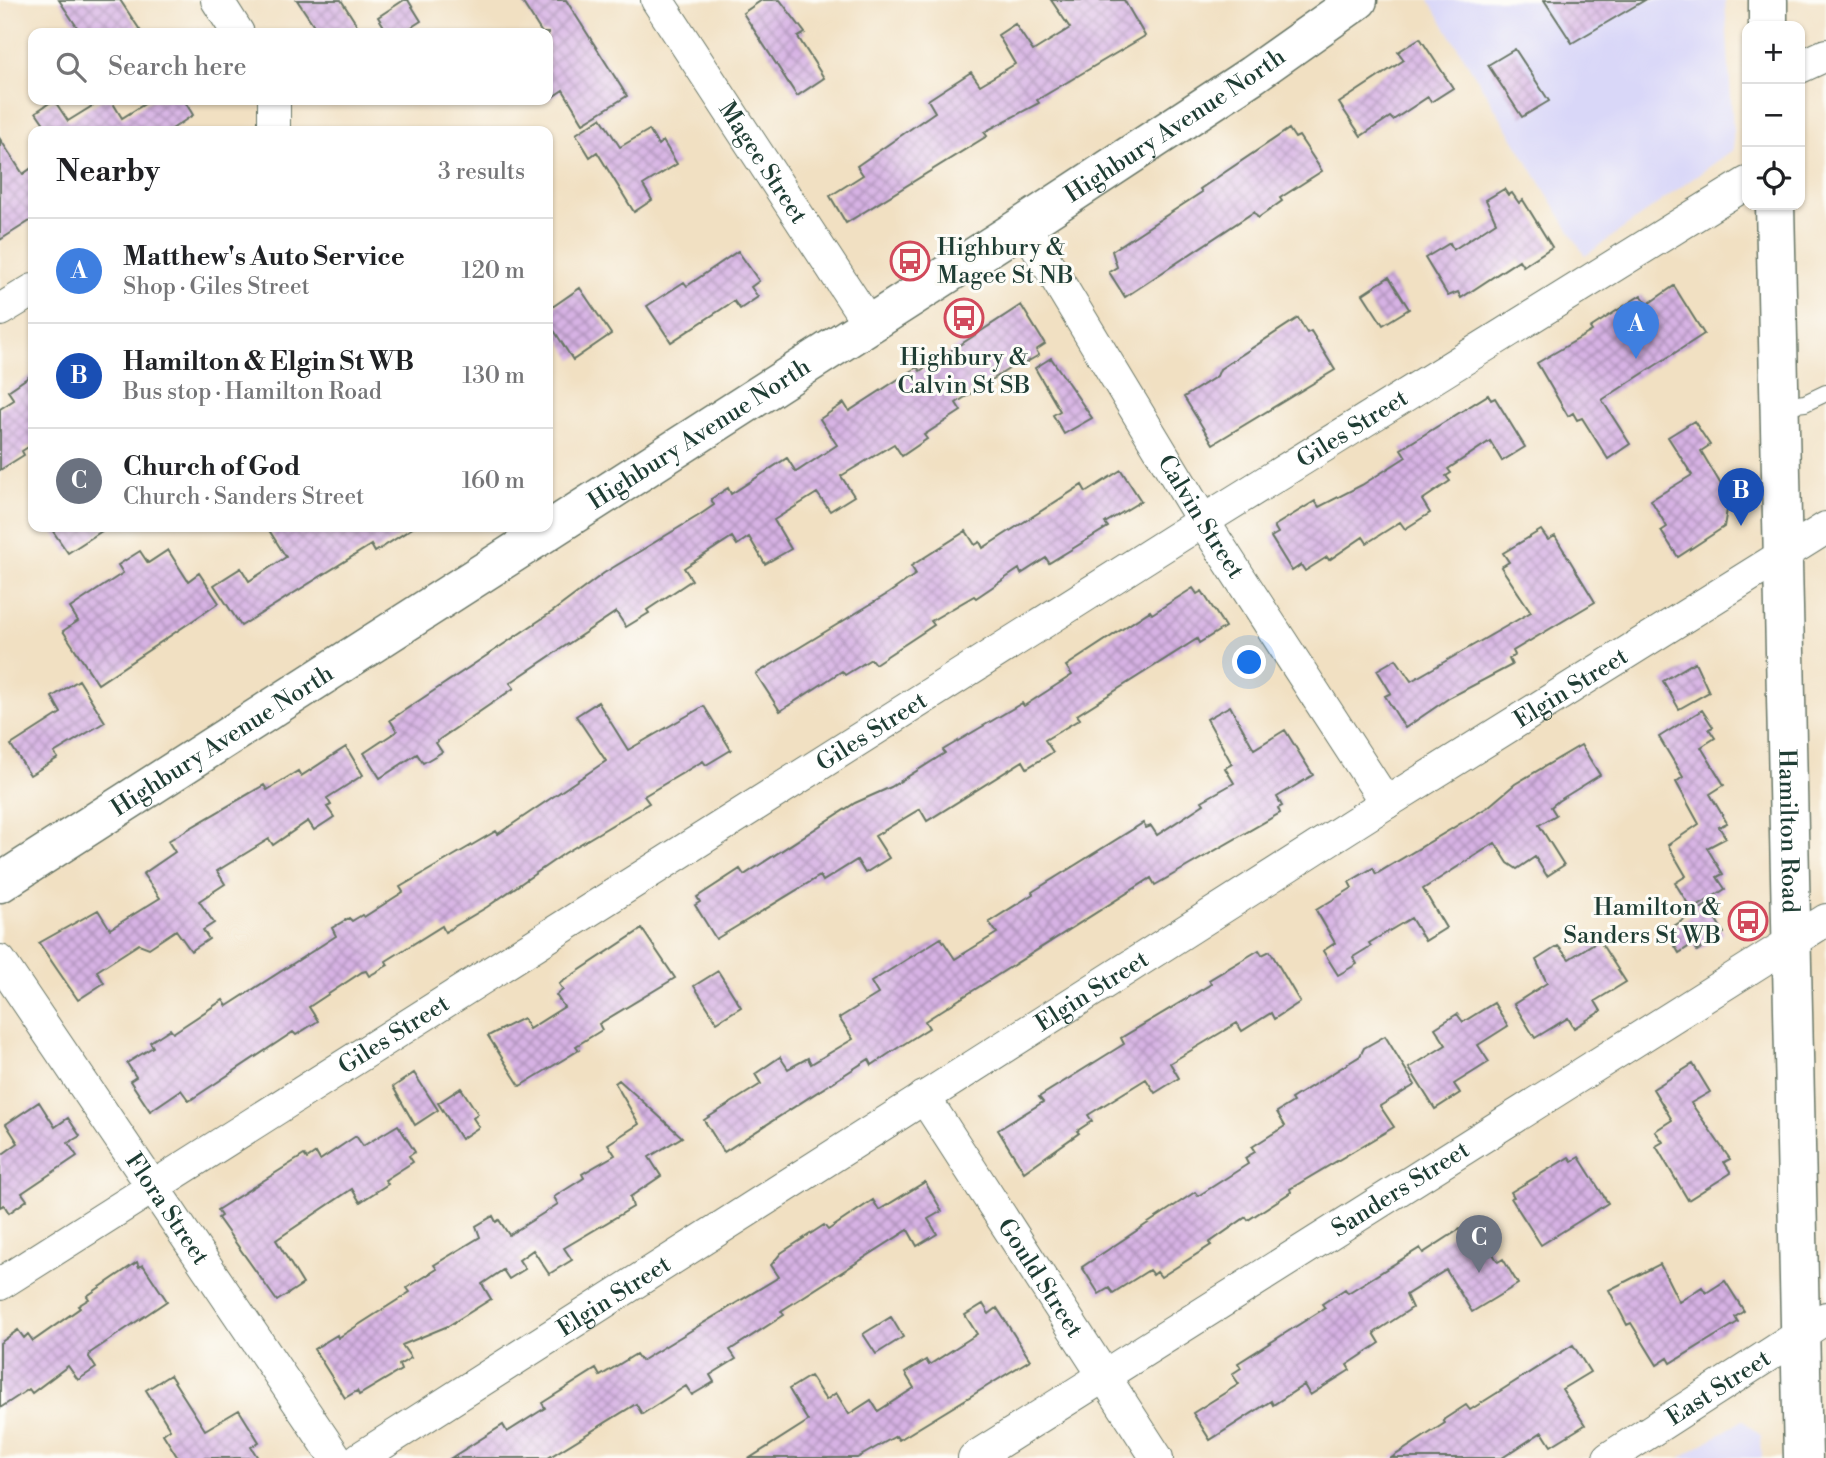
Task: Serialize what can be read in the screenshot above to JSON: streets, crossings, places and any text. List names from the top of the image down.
{
  "streets": {
    "main road": ["Highbury Avenue North", "Hamilton Road"],
    "street": [
      "Magee Street",
      "Giles Street",
      "Calvin Street",
      "Elgin Street",
      "Sanders Street",
      "Flora Street",
      "Gould Street",
      "East Street"
    ]
  },
  "crossings": [
    ["Highbury Avenue North", "Magee Street"],
    ["Highbury Avenue North", "Calvin Street"],
    ["Giles Street", "Calvin Street"],
    ["Giles Street", "Flora Street"],
    ["Calvin Street", "Elgin Street"],
    ["Elgin Street", "Hamilton Road"],
    ["Elgin Street", "Gould Street"],
    ["Hamilton Road", "Sanders Street"],
    ["Hamilton Road", "East Street"],
    ["Sanders Street", "Gould Street"]
  ],
  "places": {
    "bus stop": ["Highbury & Magee St NB", "Highbury & Calvin St SB", "Hamilton & Sanders St WB"]
  },
  "page": {
    "map_buttons": ["+", "−"],
    "search": "Search here",
    "heading": ["Nearby", "3 results"],
    "list": [
      {
        "mark": "A",
        "name": "Matthew's Auto Service",
        "note": "Shop · Giles Street",
        "value": "120 m"
      },
      {
        "mark": "B",
        "name": "Hamilton & Elgin St WB",
        "note": "Bus stop · Hamilton Road",
        "value": "130 m"
      },
      {
        "mark": "C",
        "name": "Church of God",
        "note": "Church · Sanders Street",
        "value": "160 m"
      }
    ],
    "pins": ["A", "B", "C"]
  }
}
